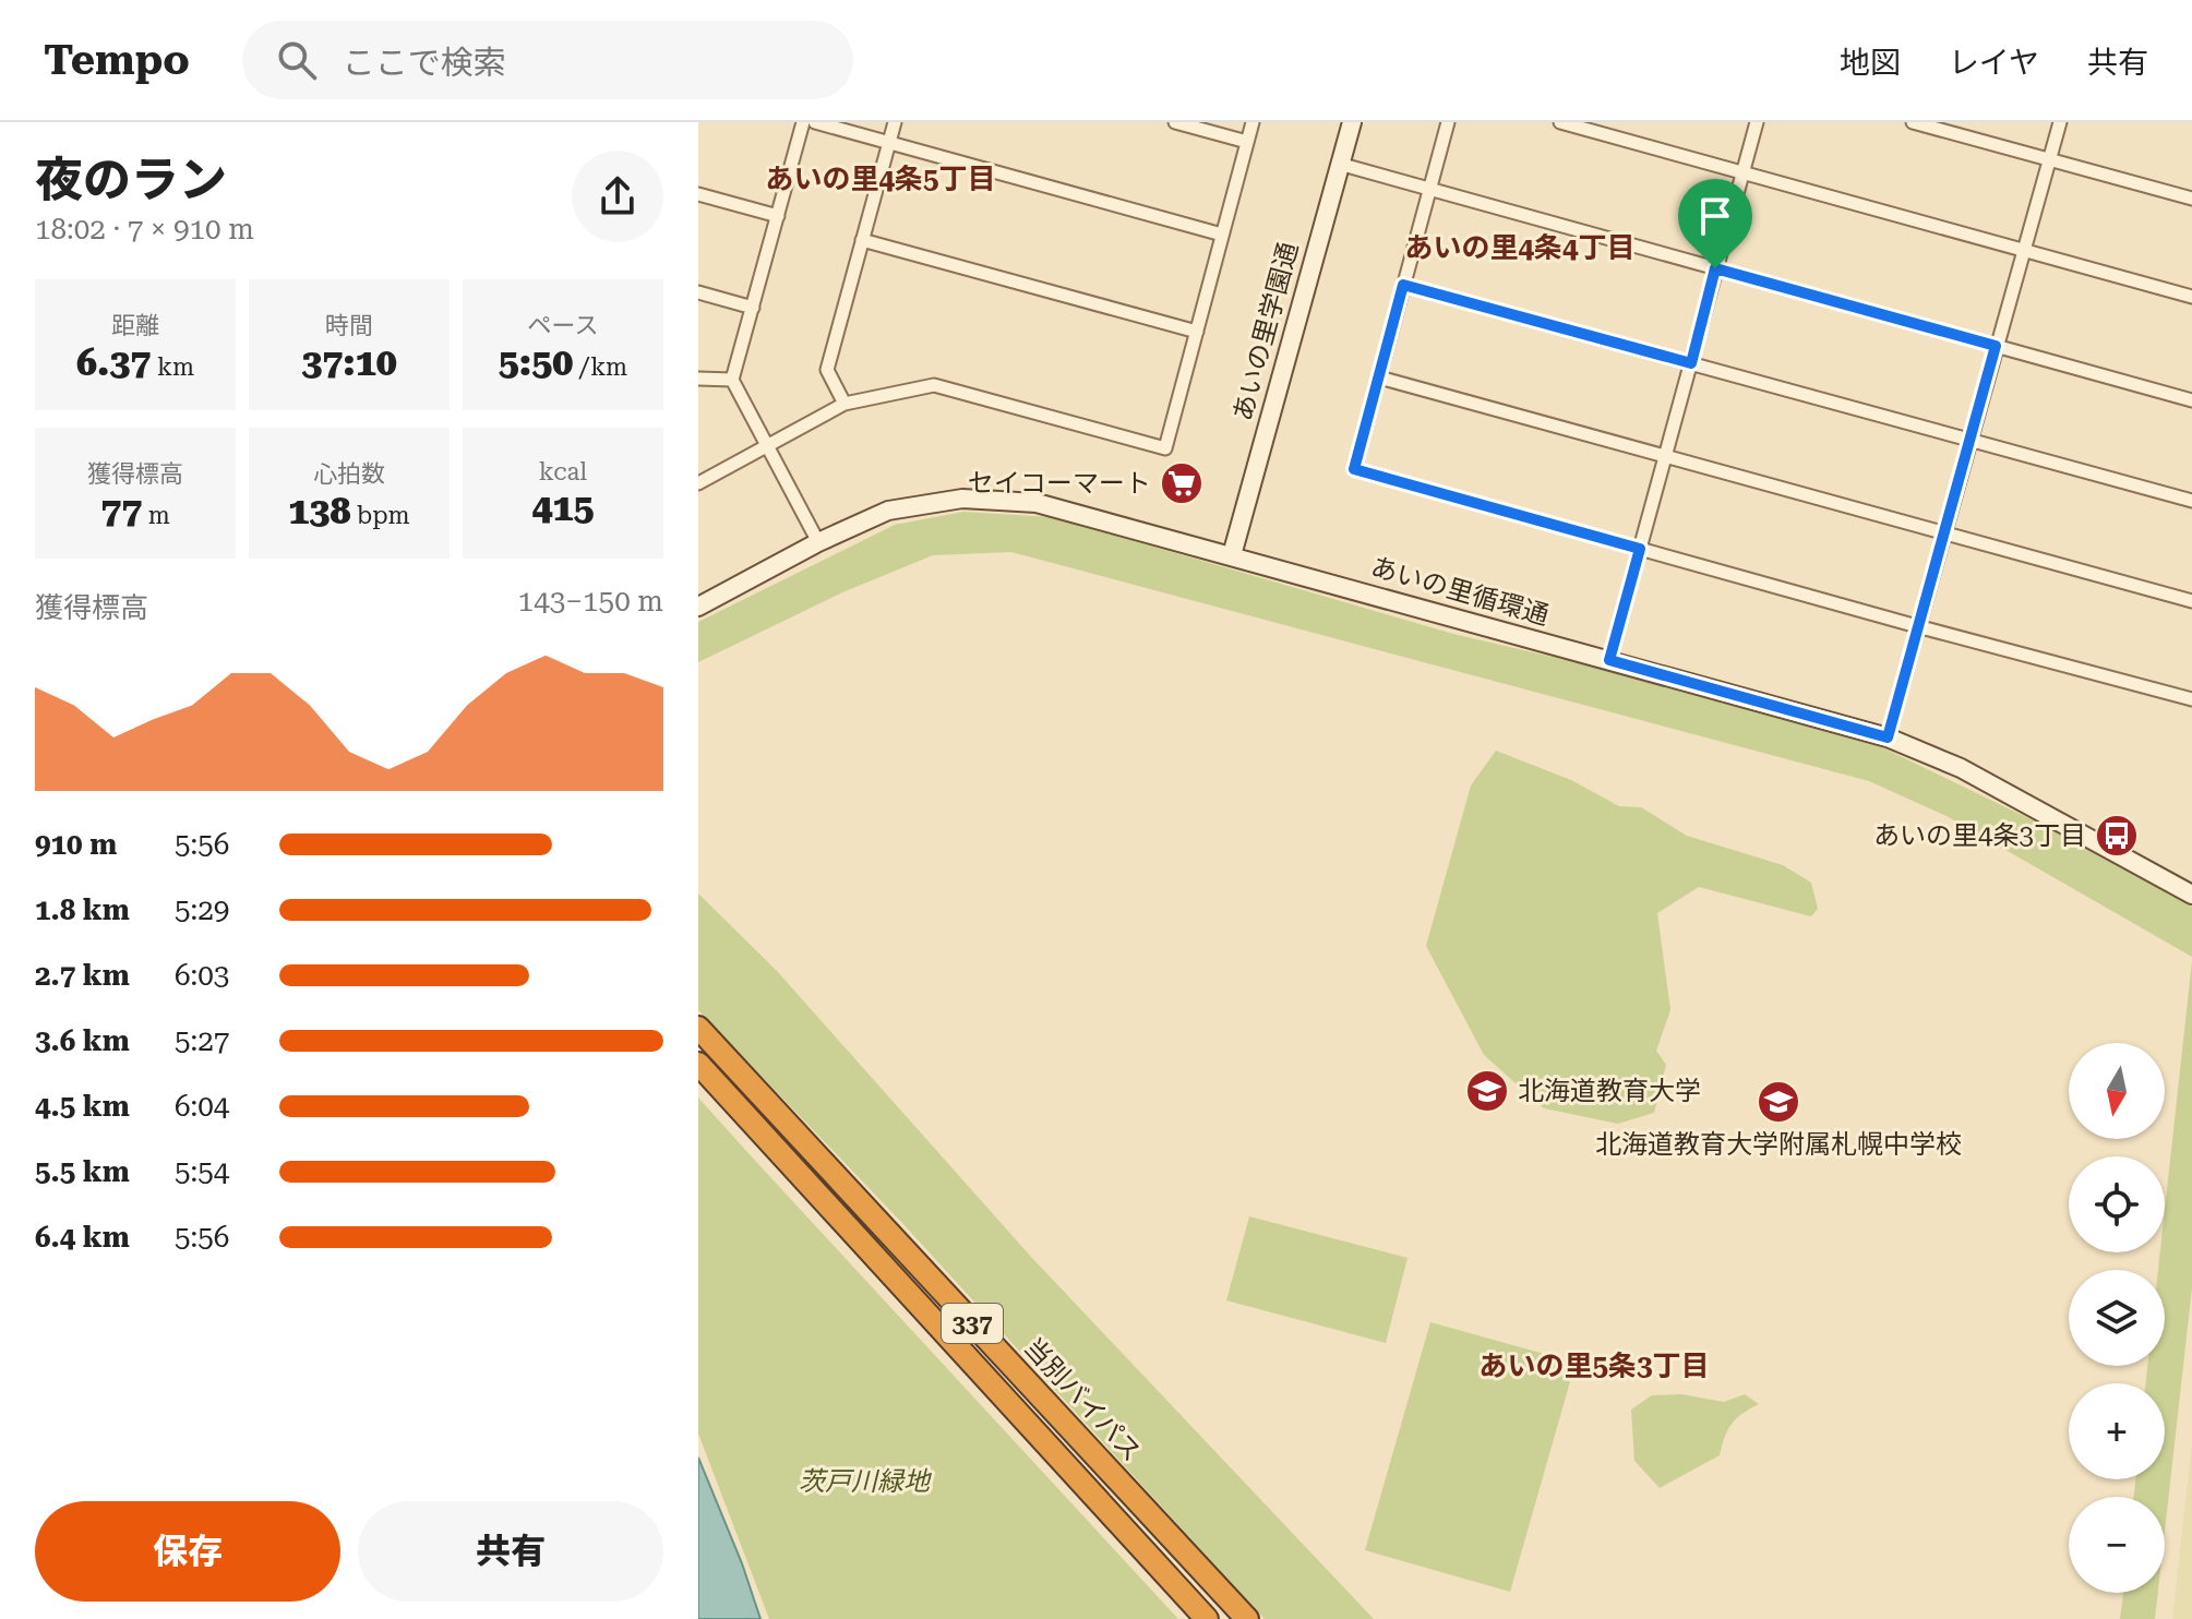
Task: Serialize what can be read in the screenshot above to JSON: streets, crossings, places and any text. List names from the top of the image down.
{
  "streets": {
    "highway": ["337", "当別バイパス"],
    "street": ["あいの里学園通", "あいの里循環通"]
  },
  "crossings": [
    ["あいの里学園通", "あいの里循環通"]
  ],
  "districts": ["あいの里4条5丁目", "あいの里4条4丁目", "あいの里5条3丁目"],
  "parks": ["茨戸川緑地"],
  "places": {
    "supermarket": ["セイコーマート"],
    "bus stop": ["あいの里4条3丁目"],
    "school or university": ["北海道教育大学", "北海道教育大学附属札幌中学校"]
  },
  "north": "bottom",
  "page": {
    "header": "Tempo",
    "search": "ここで検索",
    "nav": ["地図", "レイヤ", "共有"],
    "heading": ["夜のラン", "18:02 · 7 × 910 m"],
    "stats": [
      ["距離", "6.37 km"],
      ["時間", "37:10"],
      ["ペース", "5:50 /km"],
      ["獲得標高", "77 m"],
      ["心拍数", "138 bpm"],
      ["kcal", "415"]
    ],
    "chart": ["獲得標高", "143–150 m"],
    "list": [
      {
        "name": "910 m",
        "note": "5:56"
      },
      {
        "name": "1.8 km",
        "note": "5:29"
      },
      {
        "name": "2.7 km",
        "note": "6:03"
      },
      {
        "name": "3.6 km",
        "note": "5:27"
      },
      {
        "name": "4.5 km",
        "note": "6:04"
      },
      {
        "name": "5.5 km",
        "note": "5:54"
      },
      {
        "name": "6.4 km",
        "note": "5:56"
      }
    ],
    "map_buttons": ["+", "−"],
    "buttons": ["保存", "共有"]
  }
}
